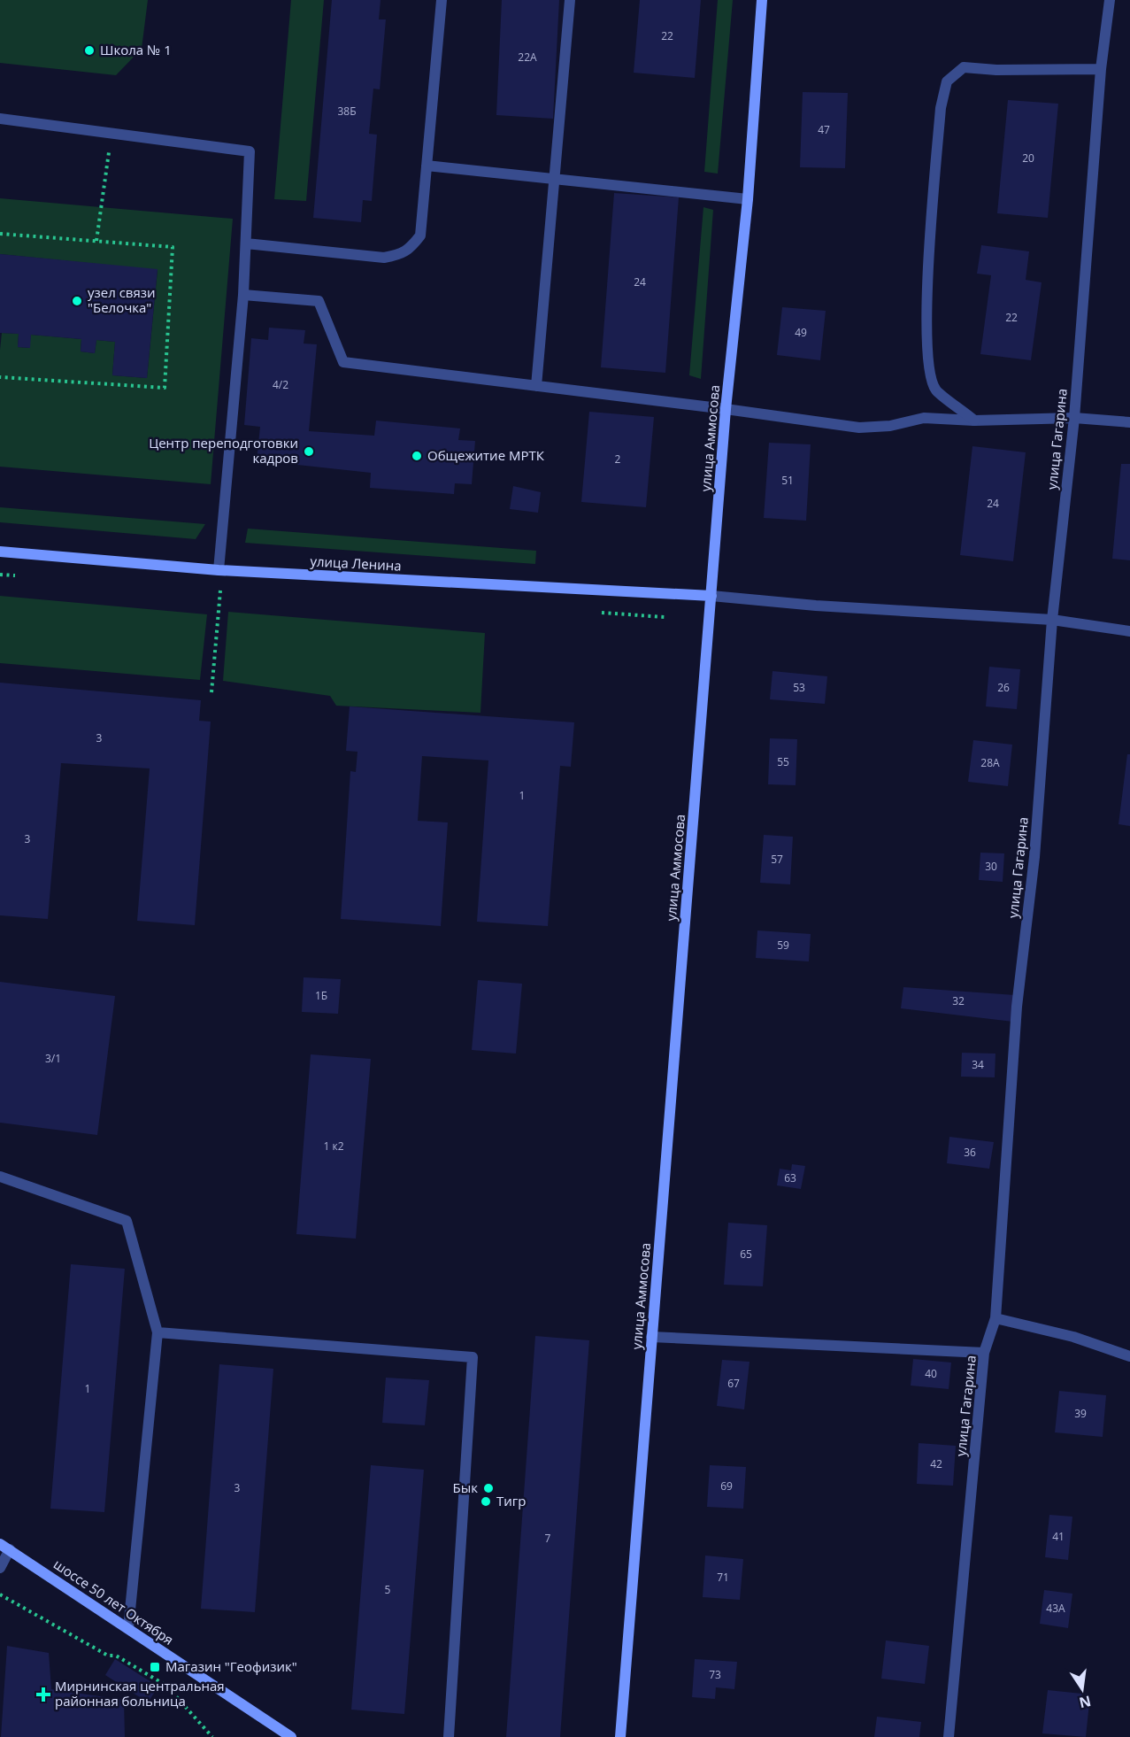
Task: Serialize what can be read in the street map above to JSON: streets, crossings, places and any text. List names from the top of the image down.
{
  "streets": {
    "main road": ["улица Аммосова", "улица Ленина", "шоссе 50 лет Октября"],
    "street": ["улица Гагарина"]
  },
  "crossings": [
    ["улица Аммосова", "улица Ленина"]
  ],
  "places": {
    "other": [
      "Школа № 1",
      "узел связи \"Белочка\"",
      "Центр переподготовки кадров",
      "Общежитие МРТК",
      "Бык",
      "Тигр"
    ],
    "transit": ["Магазин \"Геофизик\""],
    "health": ["Мирнинская центральная районная больница"]
  },
  "house_numbers": [
    "22",
    "22А",
    "38Б",
    "47",
    "20",
    "24",
    "22",
    "49",
    "4/2",
    "2",
    "51",
    "24",
    "53",
    "26",
    "3",
    "55",
    "28А",
    "1",
    "3",
    "57",
    "30",
    "59",
    "1Б",
    "32",
    "3/1",
    "34",
    "1 к2",
    "36",
    "63",
    "65",
    "40",
    "67",
    "1",
    "39",
    "42",
    "69",
    "3",
    "41",
    "7",
    "71",
    "5",
    "43А",
    "73"
  ],
  "north": "bottom"
}
